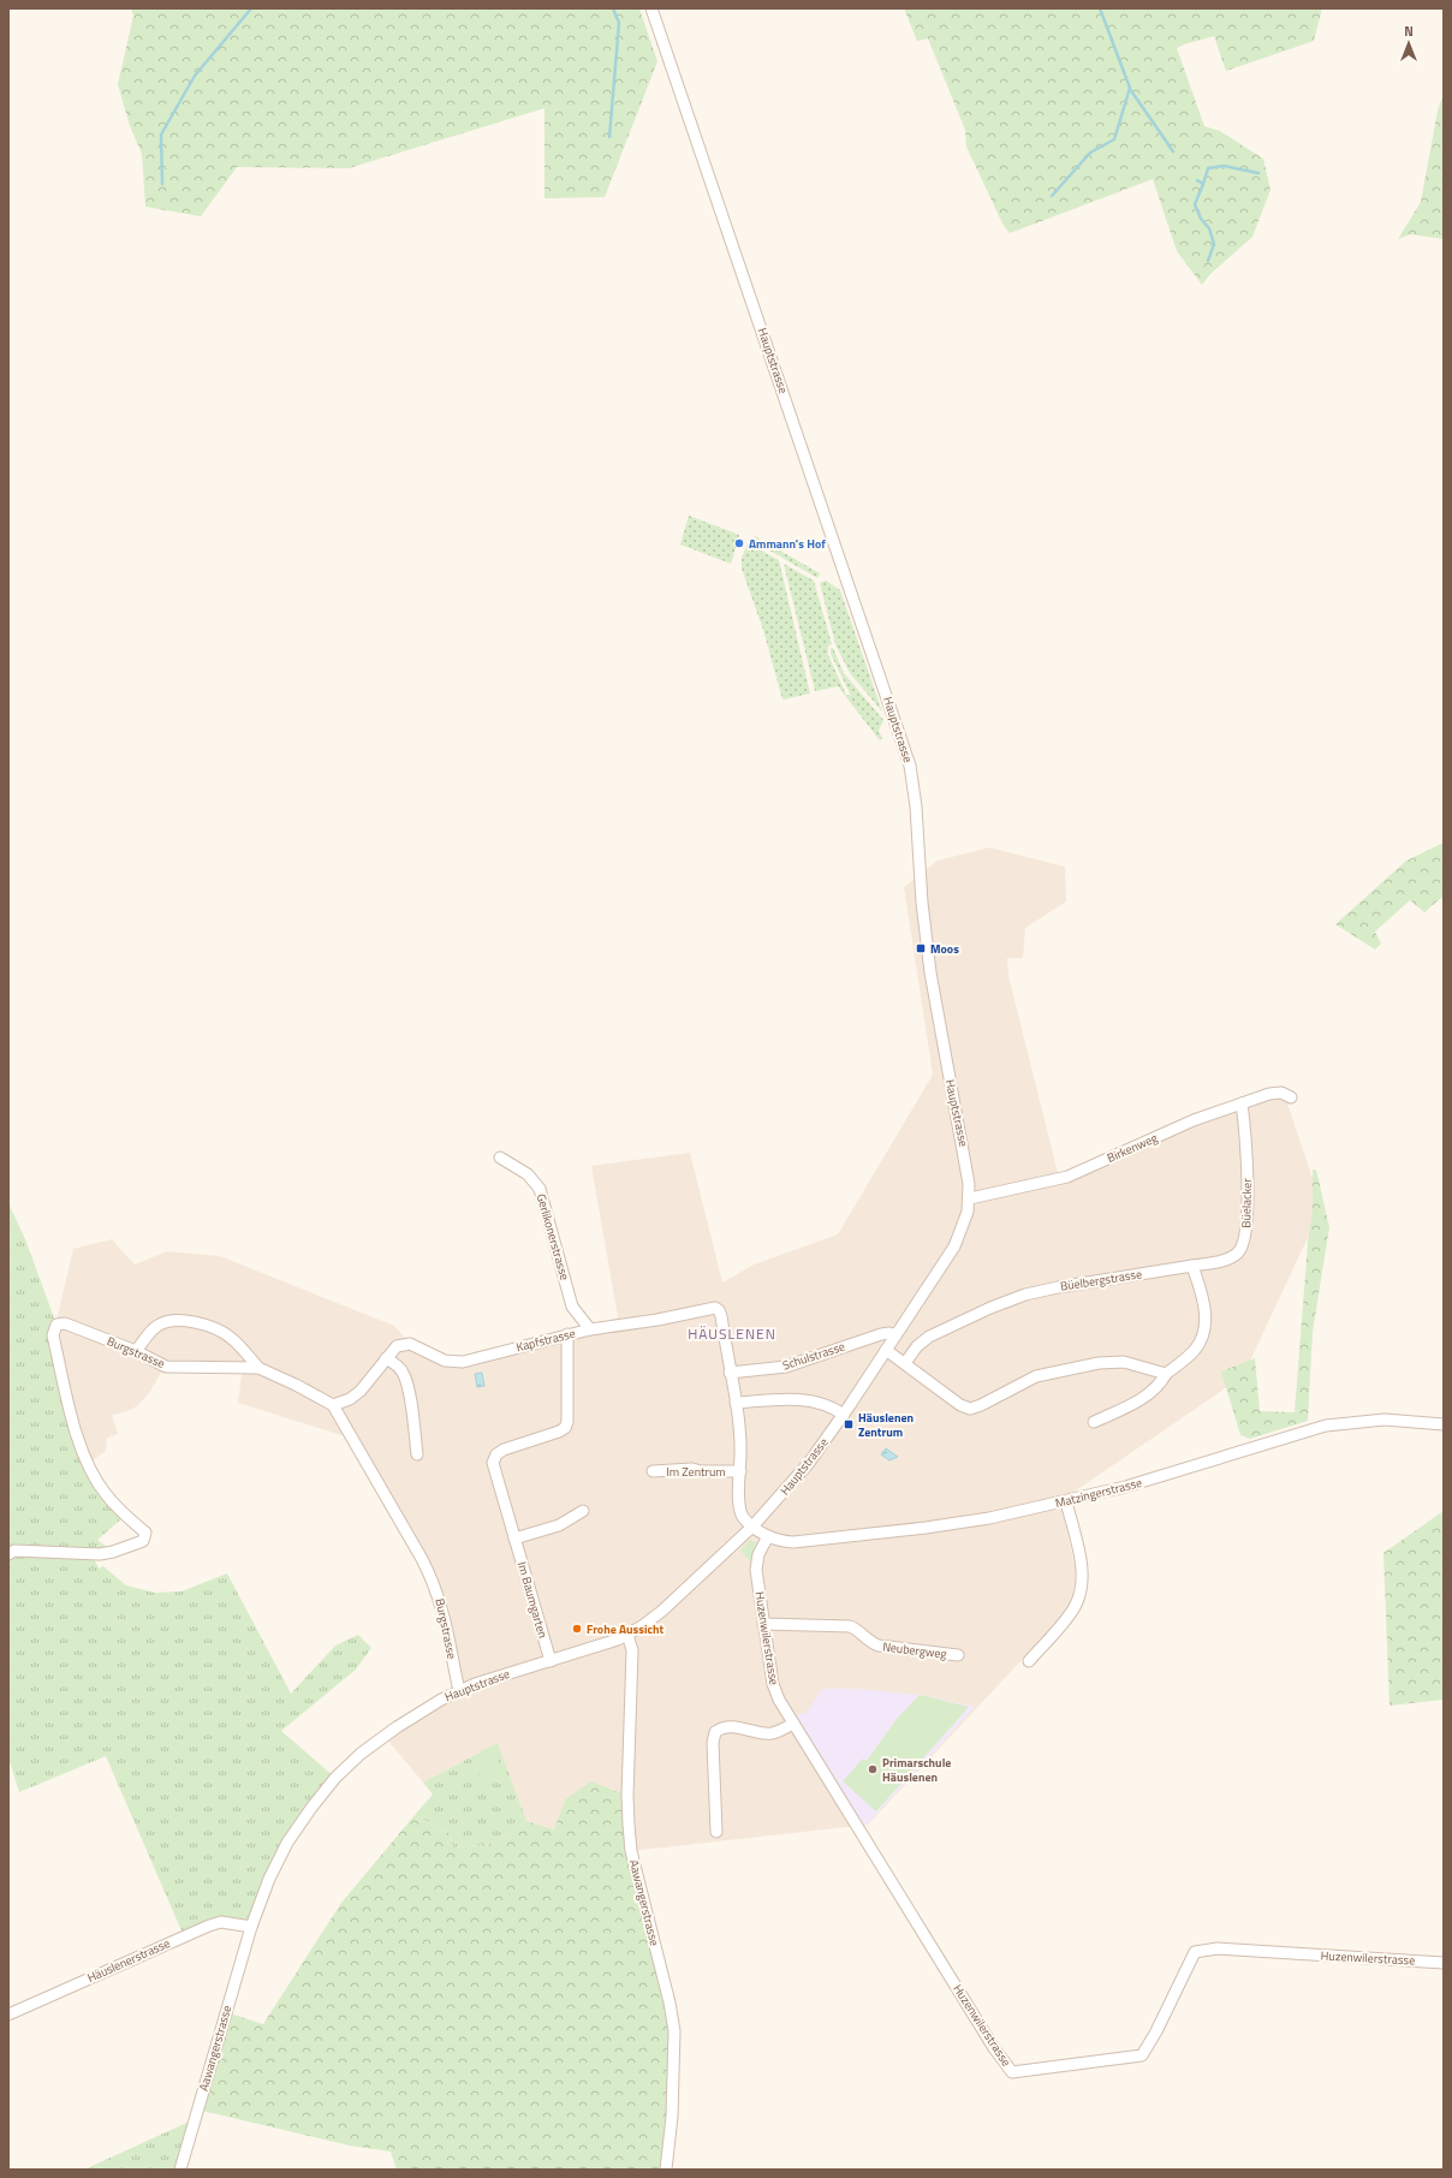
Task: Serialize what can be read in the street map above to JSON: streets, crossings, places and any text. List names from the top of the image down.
{
  "streets": {
    "street": [
      "Hauptstrasse",
      "Birkenweg",
      "Büelacker",
      "Gerlikonerstrasse",
      "Büelbergstrasse",
      "Kapfstrasse",
      "Burgstrasse",
      "Schulstrasse",
      "Im Zentrum",
      "Matzingerstrasse",
      "Im Baumgarten",
      "Huzenwilerstrasse",
      "Neubergweg",
      "Aawangerstrasse",
      "Häuslenerstrasse"
    ]
  },
  "crossings": [
    ["Hauptstrasse", "Birkenweg"],
    ["Hauptstrasse", "Burgstrasse"],
    ["Hauptstrasse", "Schulstrasse"],
    ["Hauptstrasse", "Matzingerstrasse"],
    ["Hauptstrasse", "Im Baumgarten"],
    ["Hauptstrasse", "Aawangerstrasse"],
    ["Hauptstrasse", "Häuslenerstrasse"],
    ["Birkenweg", "Büelacker"],
    ["Büelacker", "Büelbergstrasse"],
    ["Gerlikonerstrasse", "Kapfstrasse"],
    ["Kapfstrasse", "Burgstrasse"],
    ["Kapfstrasse", "Schulstrasse"],
    ["Kapfstrasse", "Im Baumgarten"],
    ["Matzingerstrasse", "Huzenwilerstrasse"],
    ["Huzenwilerstrasse", "Neubergweg"],
    ["Aawangerstrasse", "Häuslenerstrasse"]
  ],
  "districts": ["HÄUSLENEN"],
  "places": {
    "other": ["Ammann's Hof", "Frohe Aussicht", "Primarschule Häuslenen"],
    "transit": ["Moos", "Häuslenen Zentrum"]
  },
  "north": "top"
}
